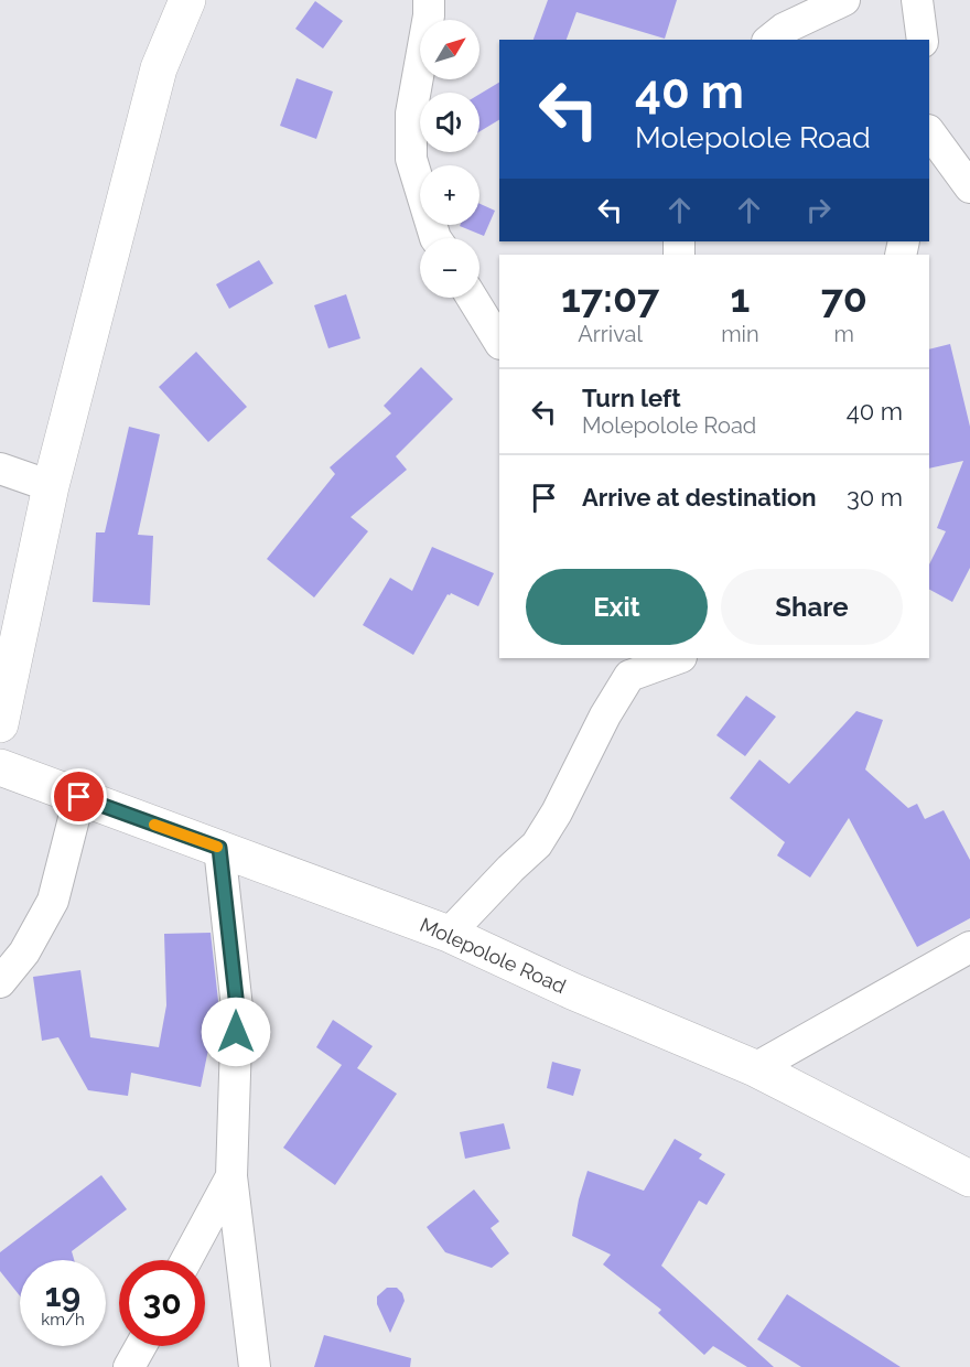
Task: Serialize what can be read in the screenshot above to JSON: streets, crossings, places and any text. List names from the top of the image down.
{
  "streets": {
    "main road": ["Molepolole Road"]
  },
  "north": "top right",
  "page": {
    "map_buttons": ["+", "−"],
    "turn": ["40 m", "Molepolole Road"],
    "eta": [
      "17:07",
      "Arrival",
      "1",
      "min",
      "70",
      "m"
    ],
    "list": [
      {
        "name": "Turn left",
        "note": "Molepolole Road",
        "value": "40 m"
      },
      {
        "name": "Arrive at destination",
        "value": "30 m"
      }
    ],
    "buttons": ["Exit", "Share"],
    "speed": "19 km/h",
    "limit": "30"
  }
}
